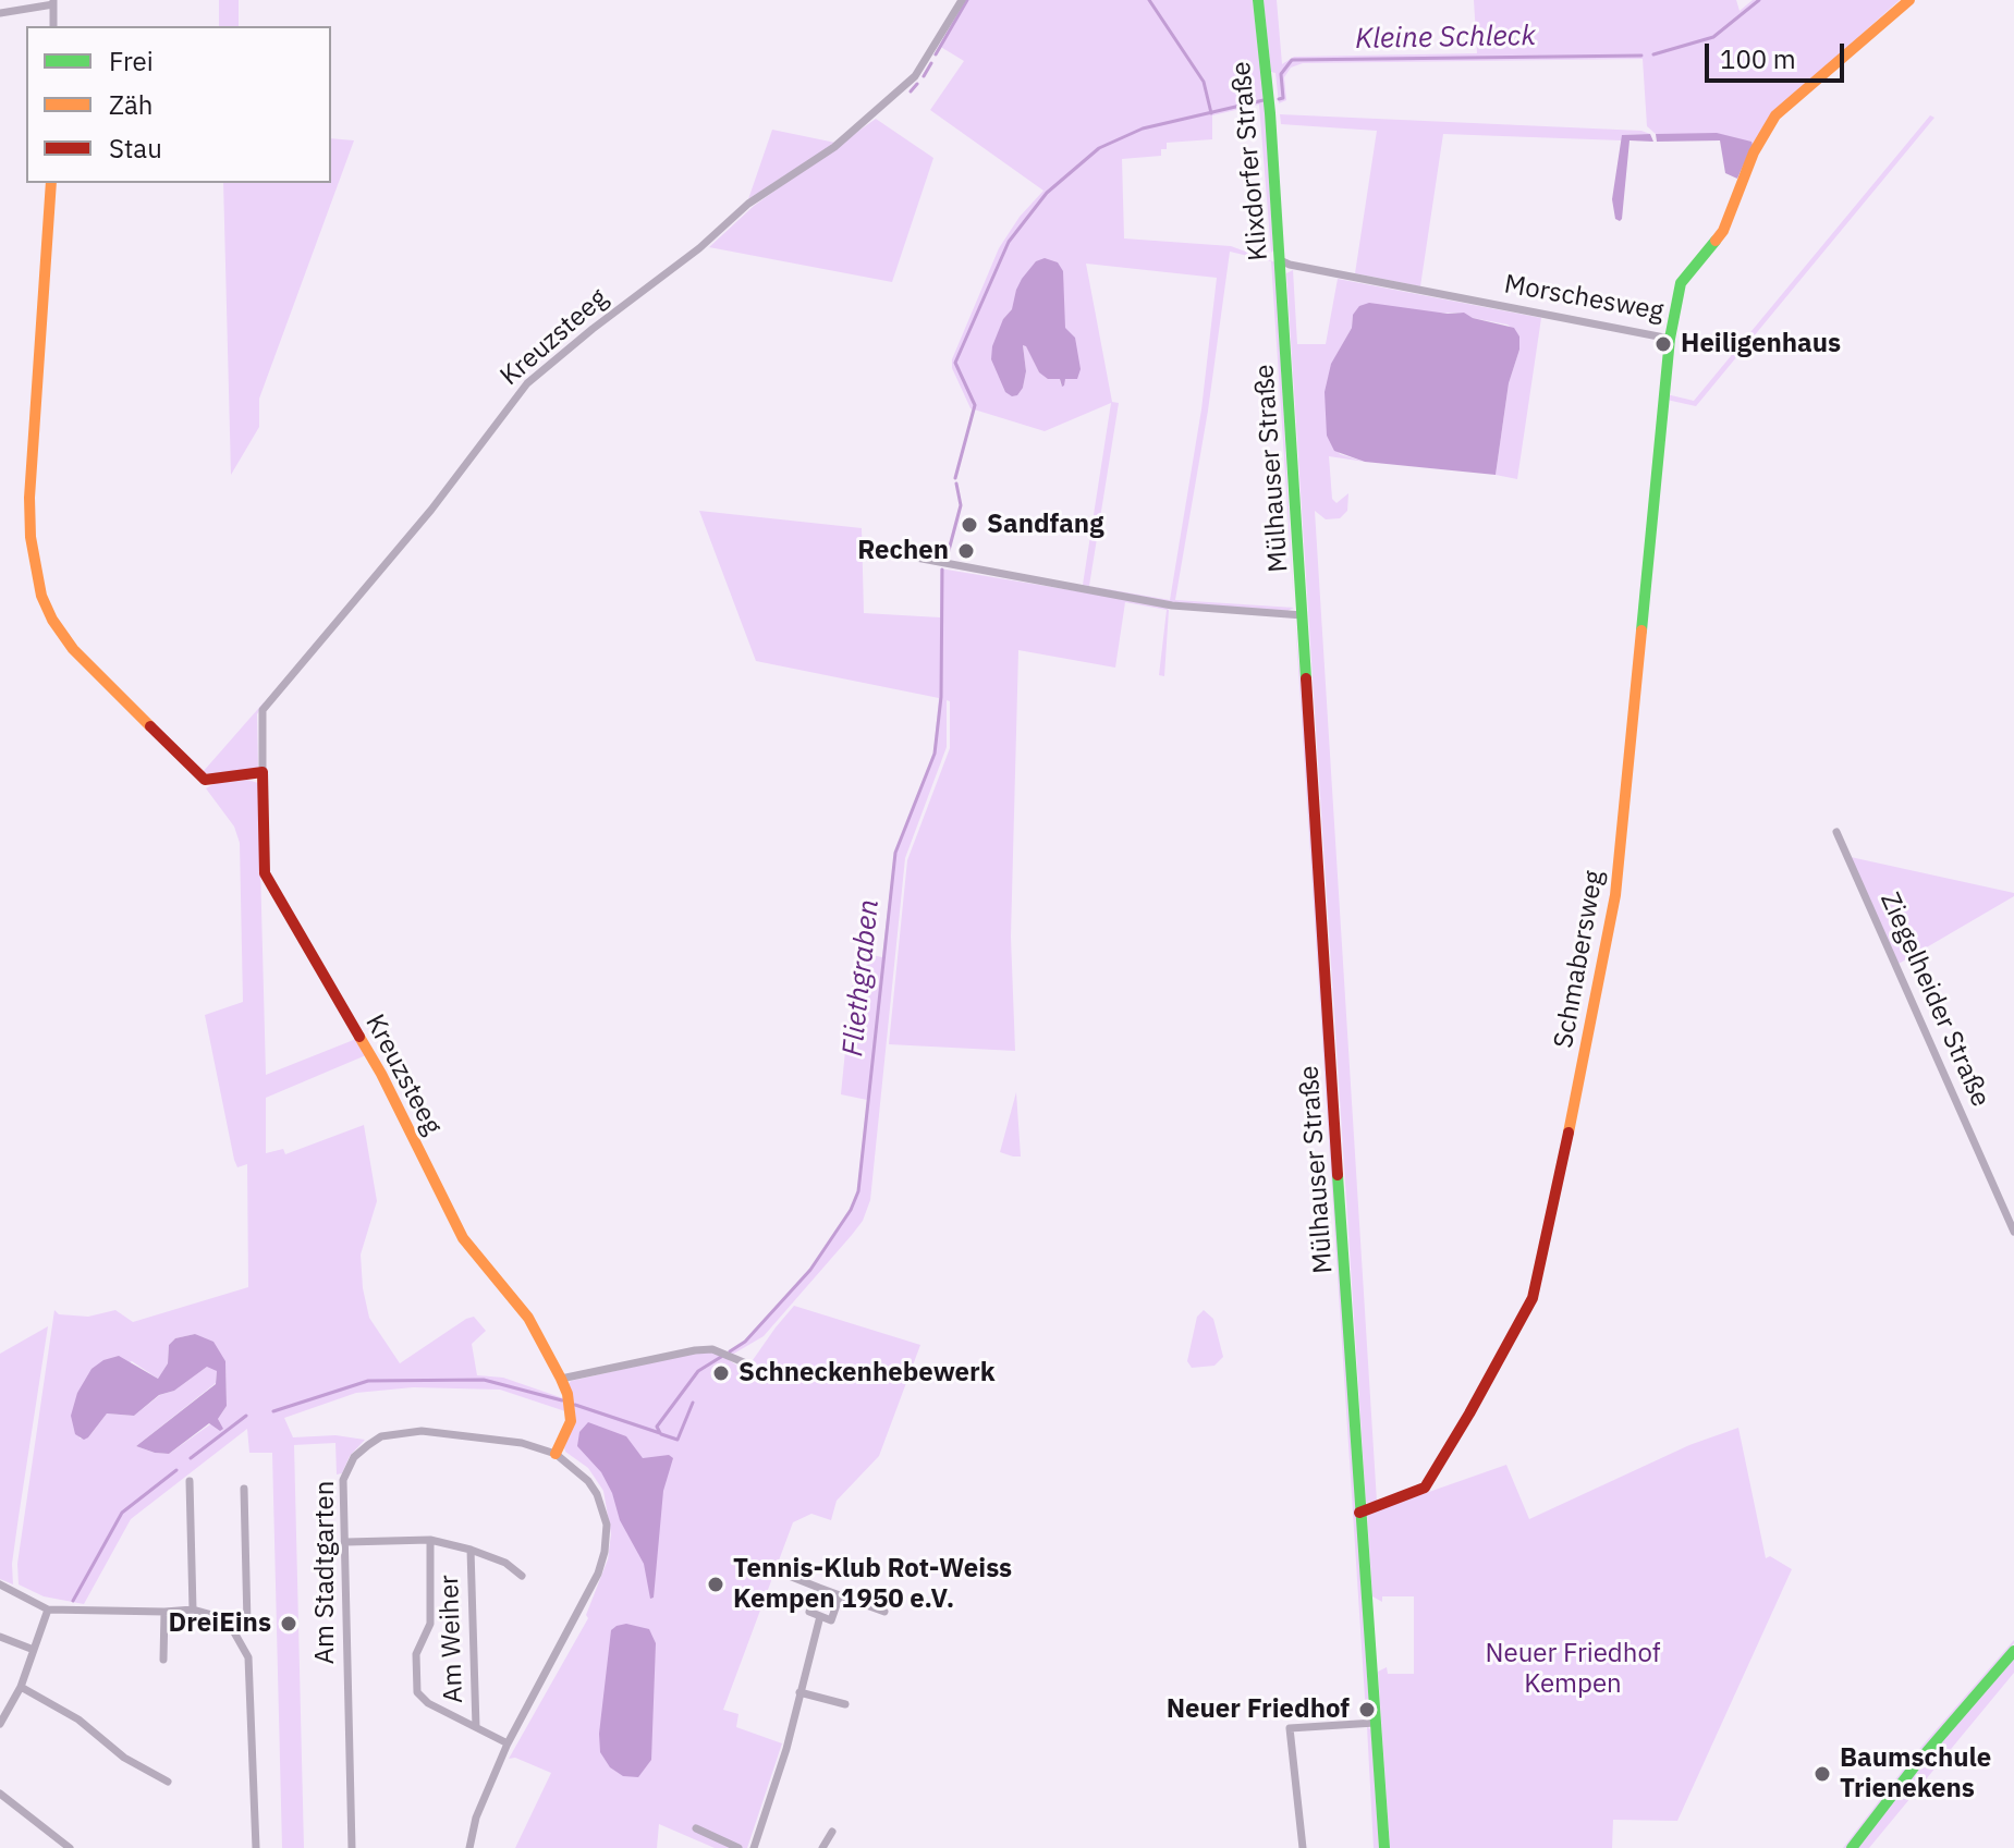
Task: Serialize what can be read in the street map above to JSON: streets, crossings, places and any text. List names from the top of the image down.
{
  "streets": {
    "street": [
      "Klixdorfer Straße",
      "Morschesweg",
      "Kreuzsteeg",
      "Mülhauser Straße",
      "Schmabersweg",
      "Ziegelheider Straße",
      "Am Stadtgarten",
      "Am Weiher"
    ]
  },
  "crossings": [
    ["Klixdorfer Straße", "Morschesweg"],
    ["Klixdorfer Straße", "Mülhauser Straße"],
    ["Morschesweg", "Schmabersweg"],
    ["Kreuzsteeg", "Am Stadtgarten"],
    ["Mülhauser Straße", "Schmabersweg"],
    ["Am Stadtgarten", "Am Weiher"]
  ],
  "water": ["Kleine Schleck", "Fliethgraben"],
  "parks": ["Neuer Friedhof Kempen"],
  "places": [
    "Heiligenhaus",
    "Sandfang",
    "Rechen",
    "Schneckenhebewerk",
    "Tennis-Klub Rot-Weiss Kempen 1950 e.V.",
    "DreiEins",
    "Neuer Friedhof",
    "Baumschule Trienekens"
  ],
  "legend": ["Frei", "Zäh", "Stau"],
  "scale_bar": "100 m"
}
